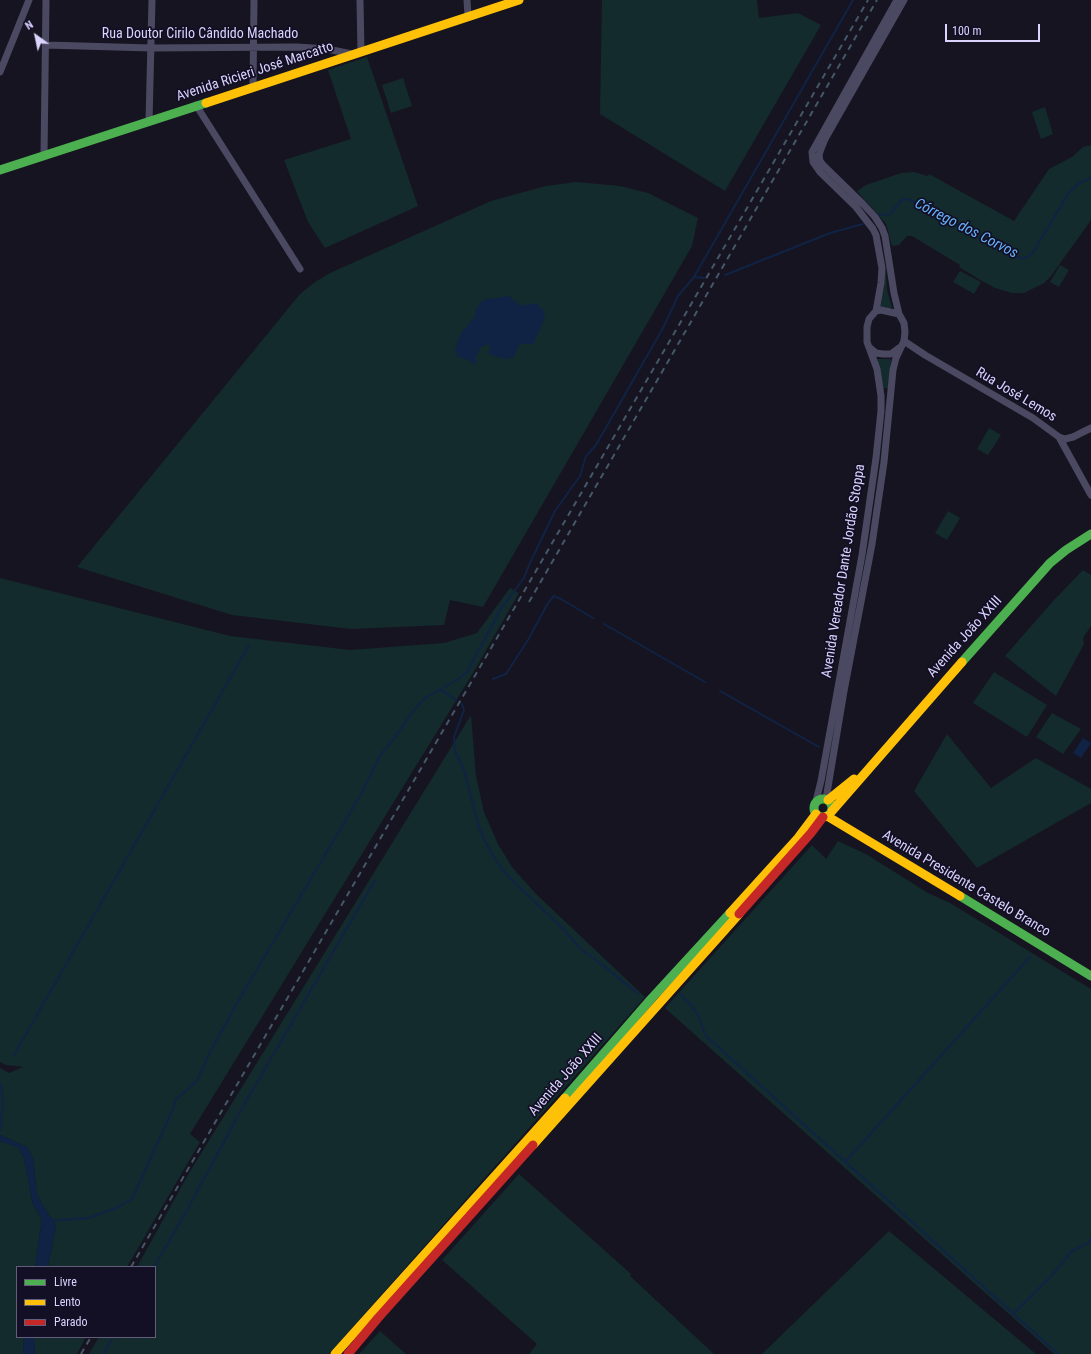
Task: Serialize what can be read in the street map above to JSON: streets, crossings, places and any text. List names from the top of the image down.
{
  "streets": {
    "main road": ["Avenida Ricieri José Marcatto", "Avenida João XXIII", "Avenida Presidente Castelo Branco"],
    "street": ["Rua Doutor Cirilo Cândido Machado", "Rua José Lemos", "Avenida Vereador Dante Jordão Stoppa"]
  },
  "crossings": [
    ["Rua Doutor Cirilo Cândido Machado", "Avenida Ricieri José Marcatto"],
    ["Rua José Lemos", "Avenida Vereador Dante Jordão Stoppa"],
    ["Avenida Vereador Dante Jordão Stoppa", "Avenida João XXIII"],
    ["Avenida Vereador Dante Jordão Stoppa", "Avenida Presidente Castelo Branco"],
    ["Avenida João XXIII", "Avenida Presidente Castelo Branco"]
  ],
  "water": ["Córrego dos Corvos"],
  "legend": ["Livre", "Lento", "Parado"],
  "scale_bar": "100 m",
  "north": "top left"
}
